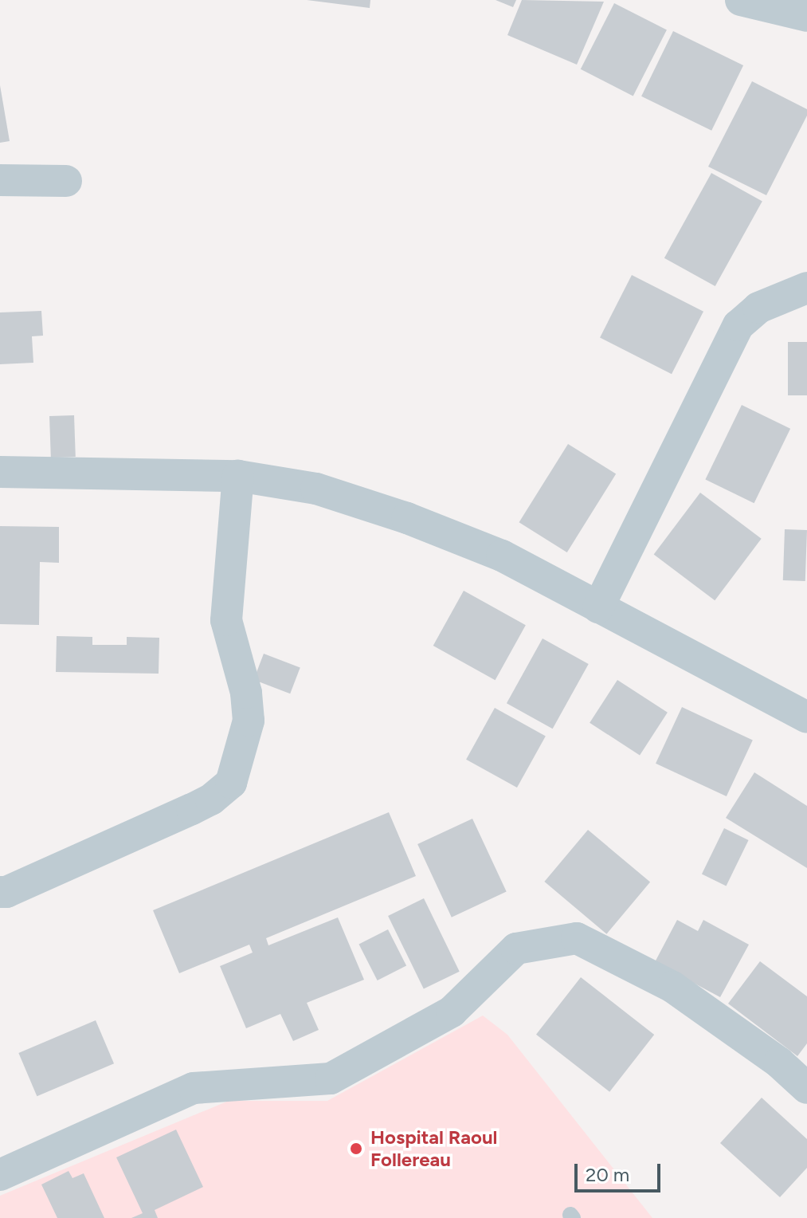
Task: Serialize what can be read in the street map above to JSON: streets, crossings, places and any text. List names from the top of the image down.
{
  "places": ["Hospital Raoul Follereau"],
  "scale_bar": "20 m"
}
